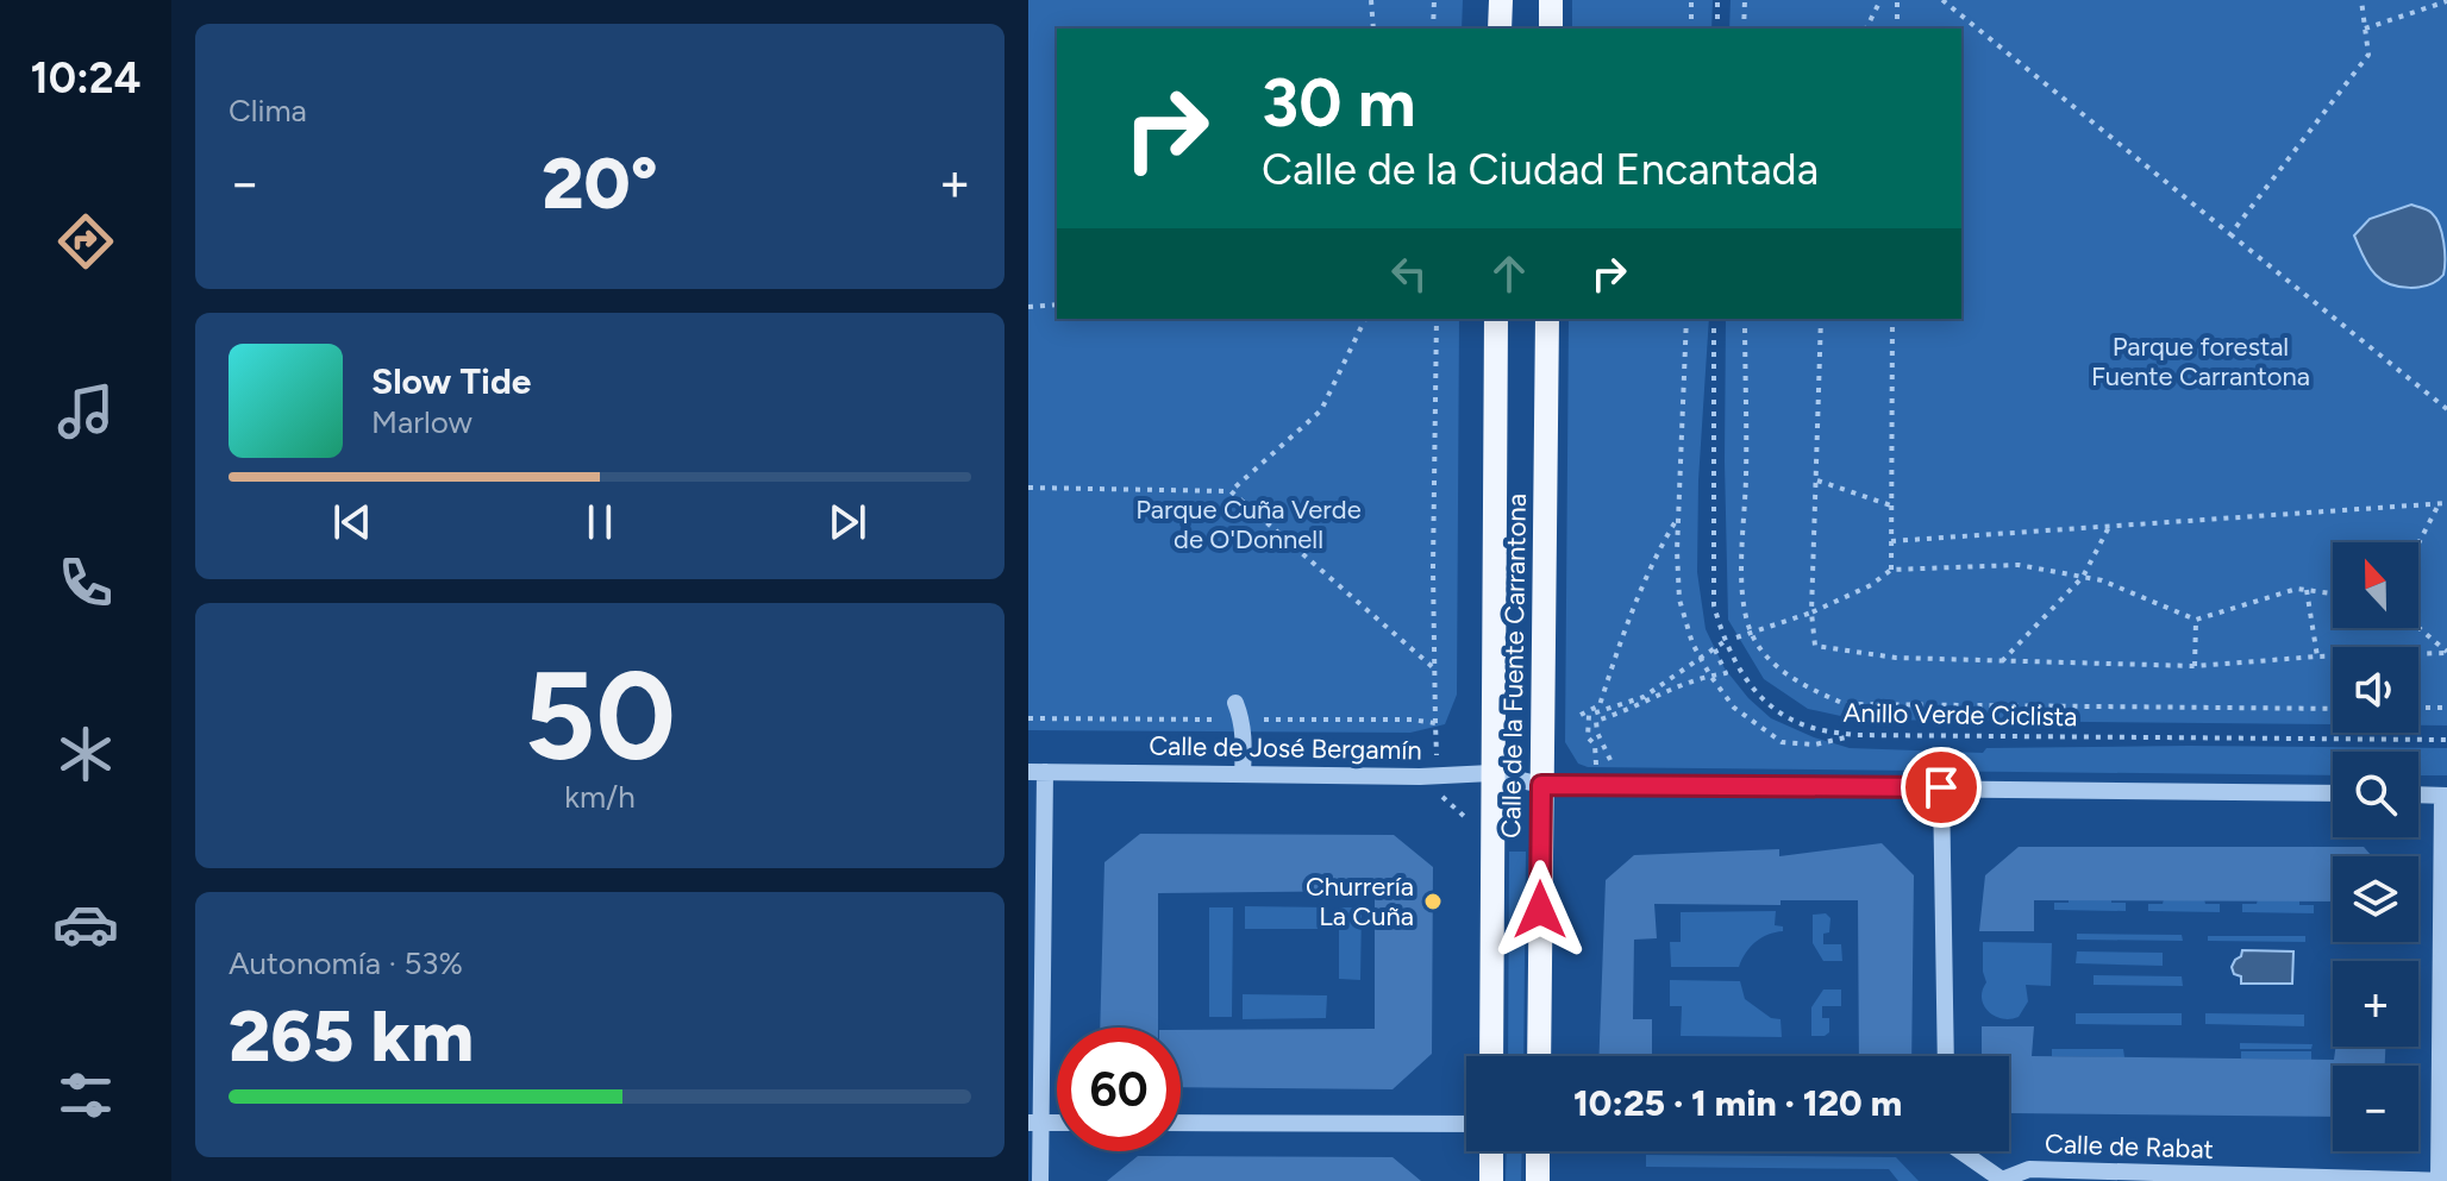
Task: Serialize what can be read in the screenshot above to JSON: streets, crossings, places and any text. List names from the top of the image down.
{
  "streets": {
    "main road": ["Calle de la Fuente Carrantona"],
    "street": ["Calle de José Bergamín", "Calle de Rabat"],
    "path": ["Anillo Verde Ciclista"]
  },
  "crossings": [
    ["Calle de la Fuente Carrantona", "Calle de José Bergamín"]
  ],
  "parks": ["Parque forestal Fuente Carrantona", "Parque Cuña Verde de O'Donnell"],
  "places": ["Churrería La Cuña"],
  "north": "top",
  "page": {
    "tabs": "10:24",
    "tile": [
      "Clima",
      ["50", "km/h"],
      ["Autonomía · 53%", "265 km"]
    ],
    "turn": ["30 m", "Calle de la Ciudad Encantada"],
    "heat": ["−", "20°", "+"],
    "song": ["Slow Tide", "Marlow"],
    "map_buttons": ["+", "−"],
    "limit": "60",
    "trip": "10:25 · 1 min · 120 m"
  }
}
